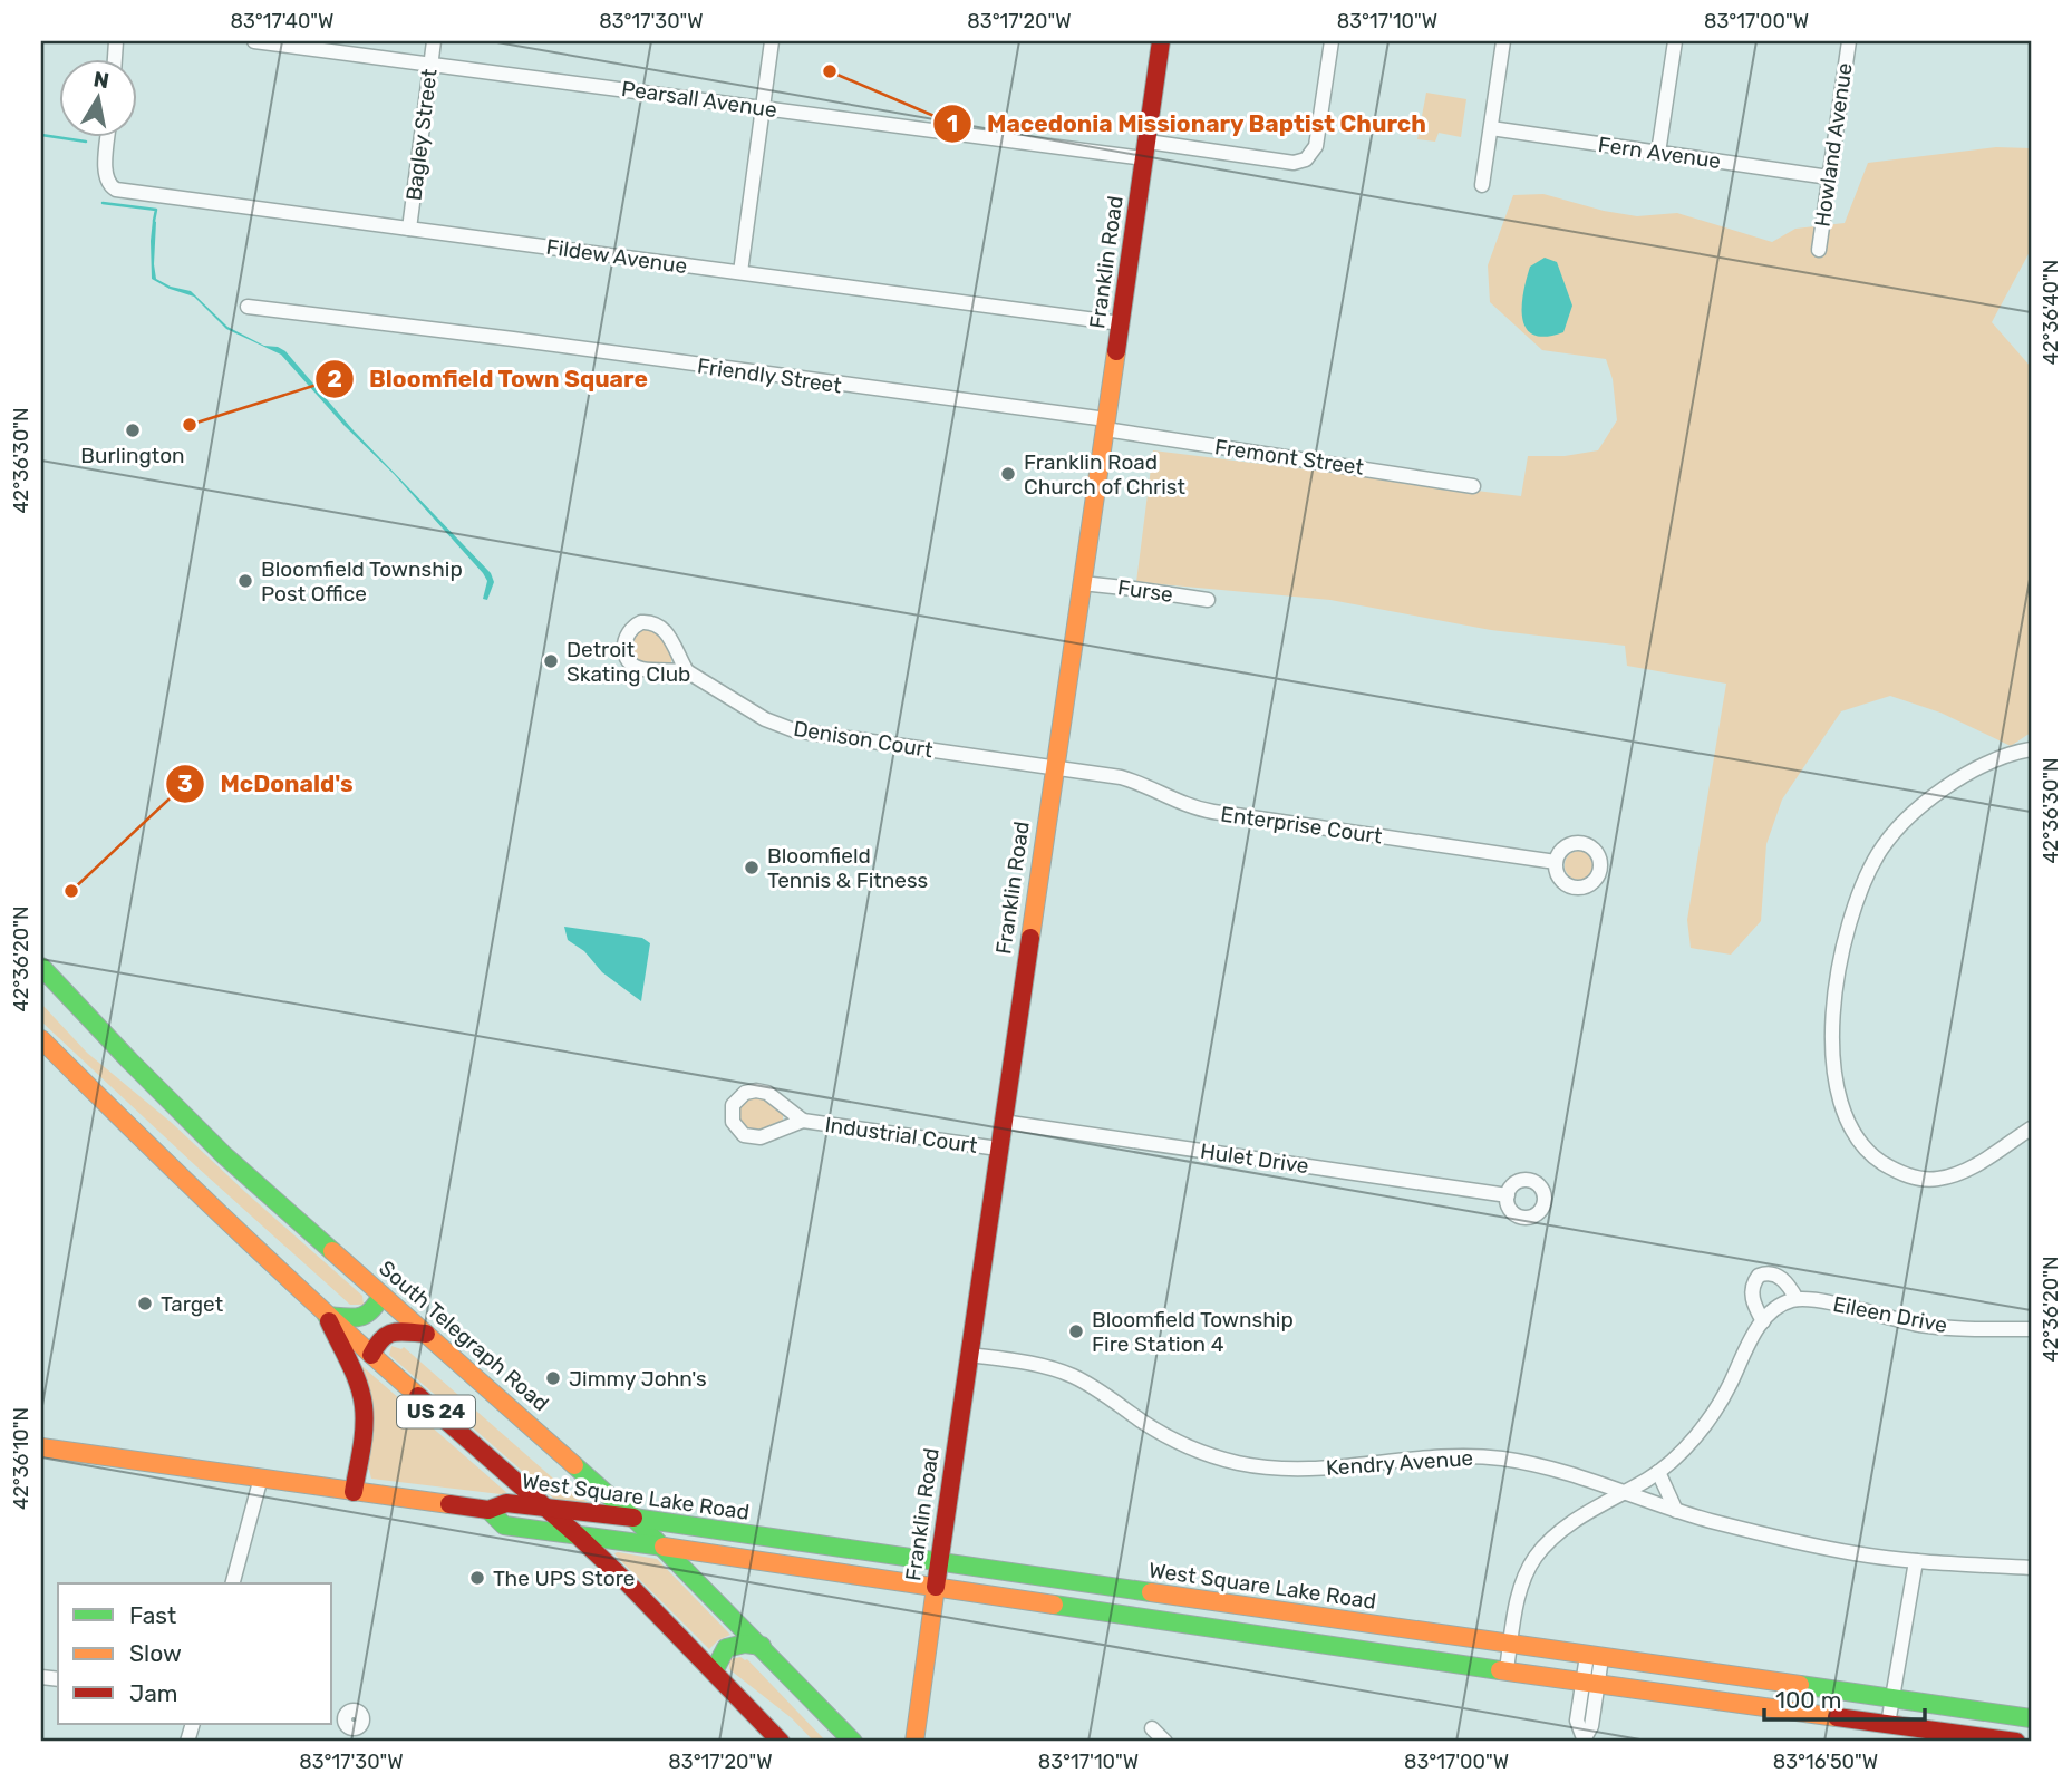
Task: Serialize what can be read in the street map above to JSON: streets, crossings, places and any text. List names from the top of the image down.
{
  "streets": {
    "main road": [
      "Franklin Road",
      "South Telegraph Road",
      "US 24",
      "West Square Lake Road"
    ],
    "street": [
      "Pearsall Avenue",
      "Bagley Street",
      "Howland Avenue",
      "Fern Avenue",
      "Fildew Avenue",
      "Friendly Street",
      "Fremont Street",
      "Furse",
      "Denison Court",
      "Enterprise Court",
      "Industrial Court",
      "Hulet Drive",
      "Eileen Drive",
      "Kendry Avenue"
    ]
  },
  "crossings": [
    ["Pearsall Avenue", "Bagley Street"],
    ["Pearsall Avenue", "Franklin Road"],
    ["Bagley Street", "Fildew Avenue"],
    ["Howland Avenue", "Fern Avenue"],
    ["Fildew Avenue", "Franklin Road"],
    ["Franklin Road", "Friendly Street"],
    ["Franklin Road", "Fremont Street"],
    ["Franklin Road", "Furse"],
    ["Franklin Road", "Denison Court"],
    ["Franklin Road", "Enterprise Court"],
    ["Franklin Road", "Industrial Court"],
    ["Franklin Road", "Hulet Drive"],
    ["Franklin Road", "Kendry Avenue"],
    ["Franklin Road", "West Square Lake Road"],
    ["Friendly Street", "Fremont Street"],
    ["Denison Court", "Enterprise Court"],
    ["South Telegraph Road", "West Square Lake Road"],
    ["US 24", "West Square Lake Road"]
  ],
  "places": [
    "Macedonia Missionary Baptist Church",
    "Bloomfield Town Square",
    "Burlington",
    "Franklin Road Church of Christ",
    "Bloomfield Township Post Office",
    "Detroit Skating Club",
    "Bloomfield Tennis & Fitness",
    "McDonald's",
    "Target",
    "Bloomfield Township Fire Station 4",
    "Jimmy John's",
    "The UPS Store"
  ],
  "legend": ["Fast", "Slow", "Jam"],
  "scale_bar": "100 m",
  "north": "top",
  "coordinates": [
    "83°17'40\"W",
    "83°17'30\"W",
    "83°17'20\"W",
    "83°17'10\"W",
    "83°17'00\"W",
    "42°36'40\"N",
    "42°36'30\"N",
    "42°36'20\"N",
    "42°36'10\"N",
    "83°16'50\"W"
  ]
}
